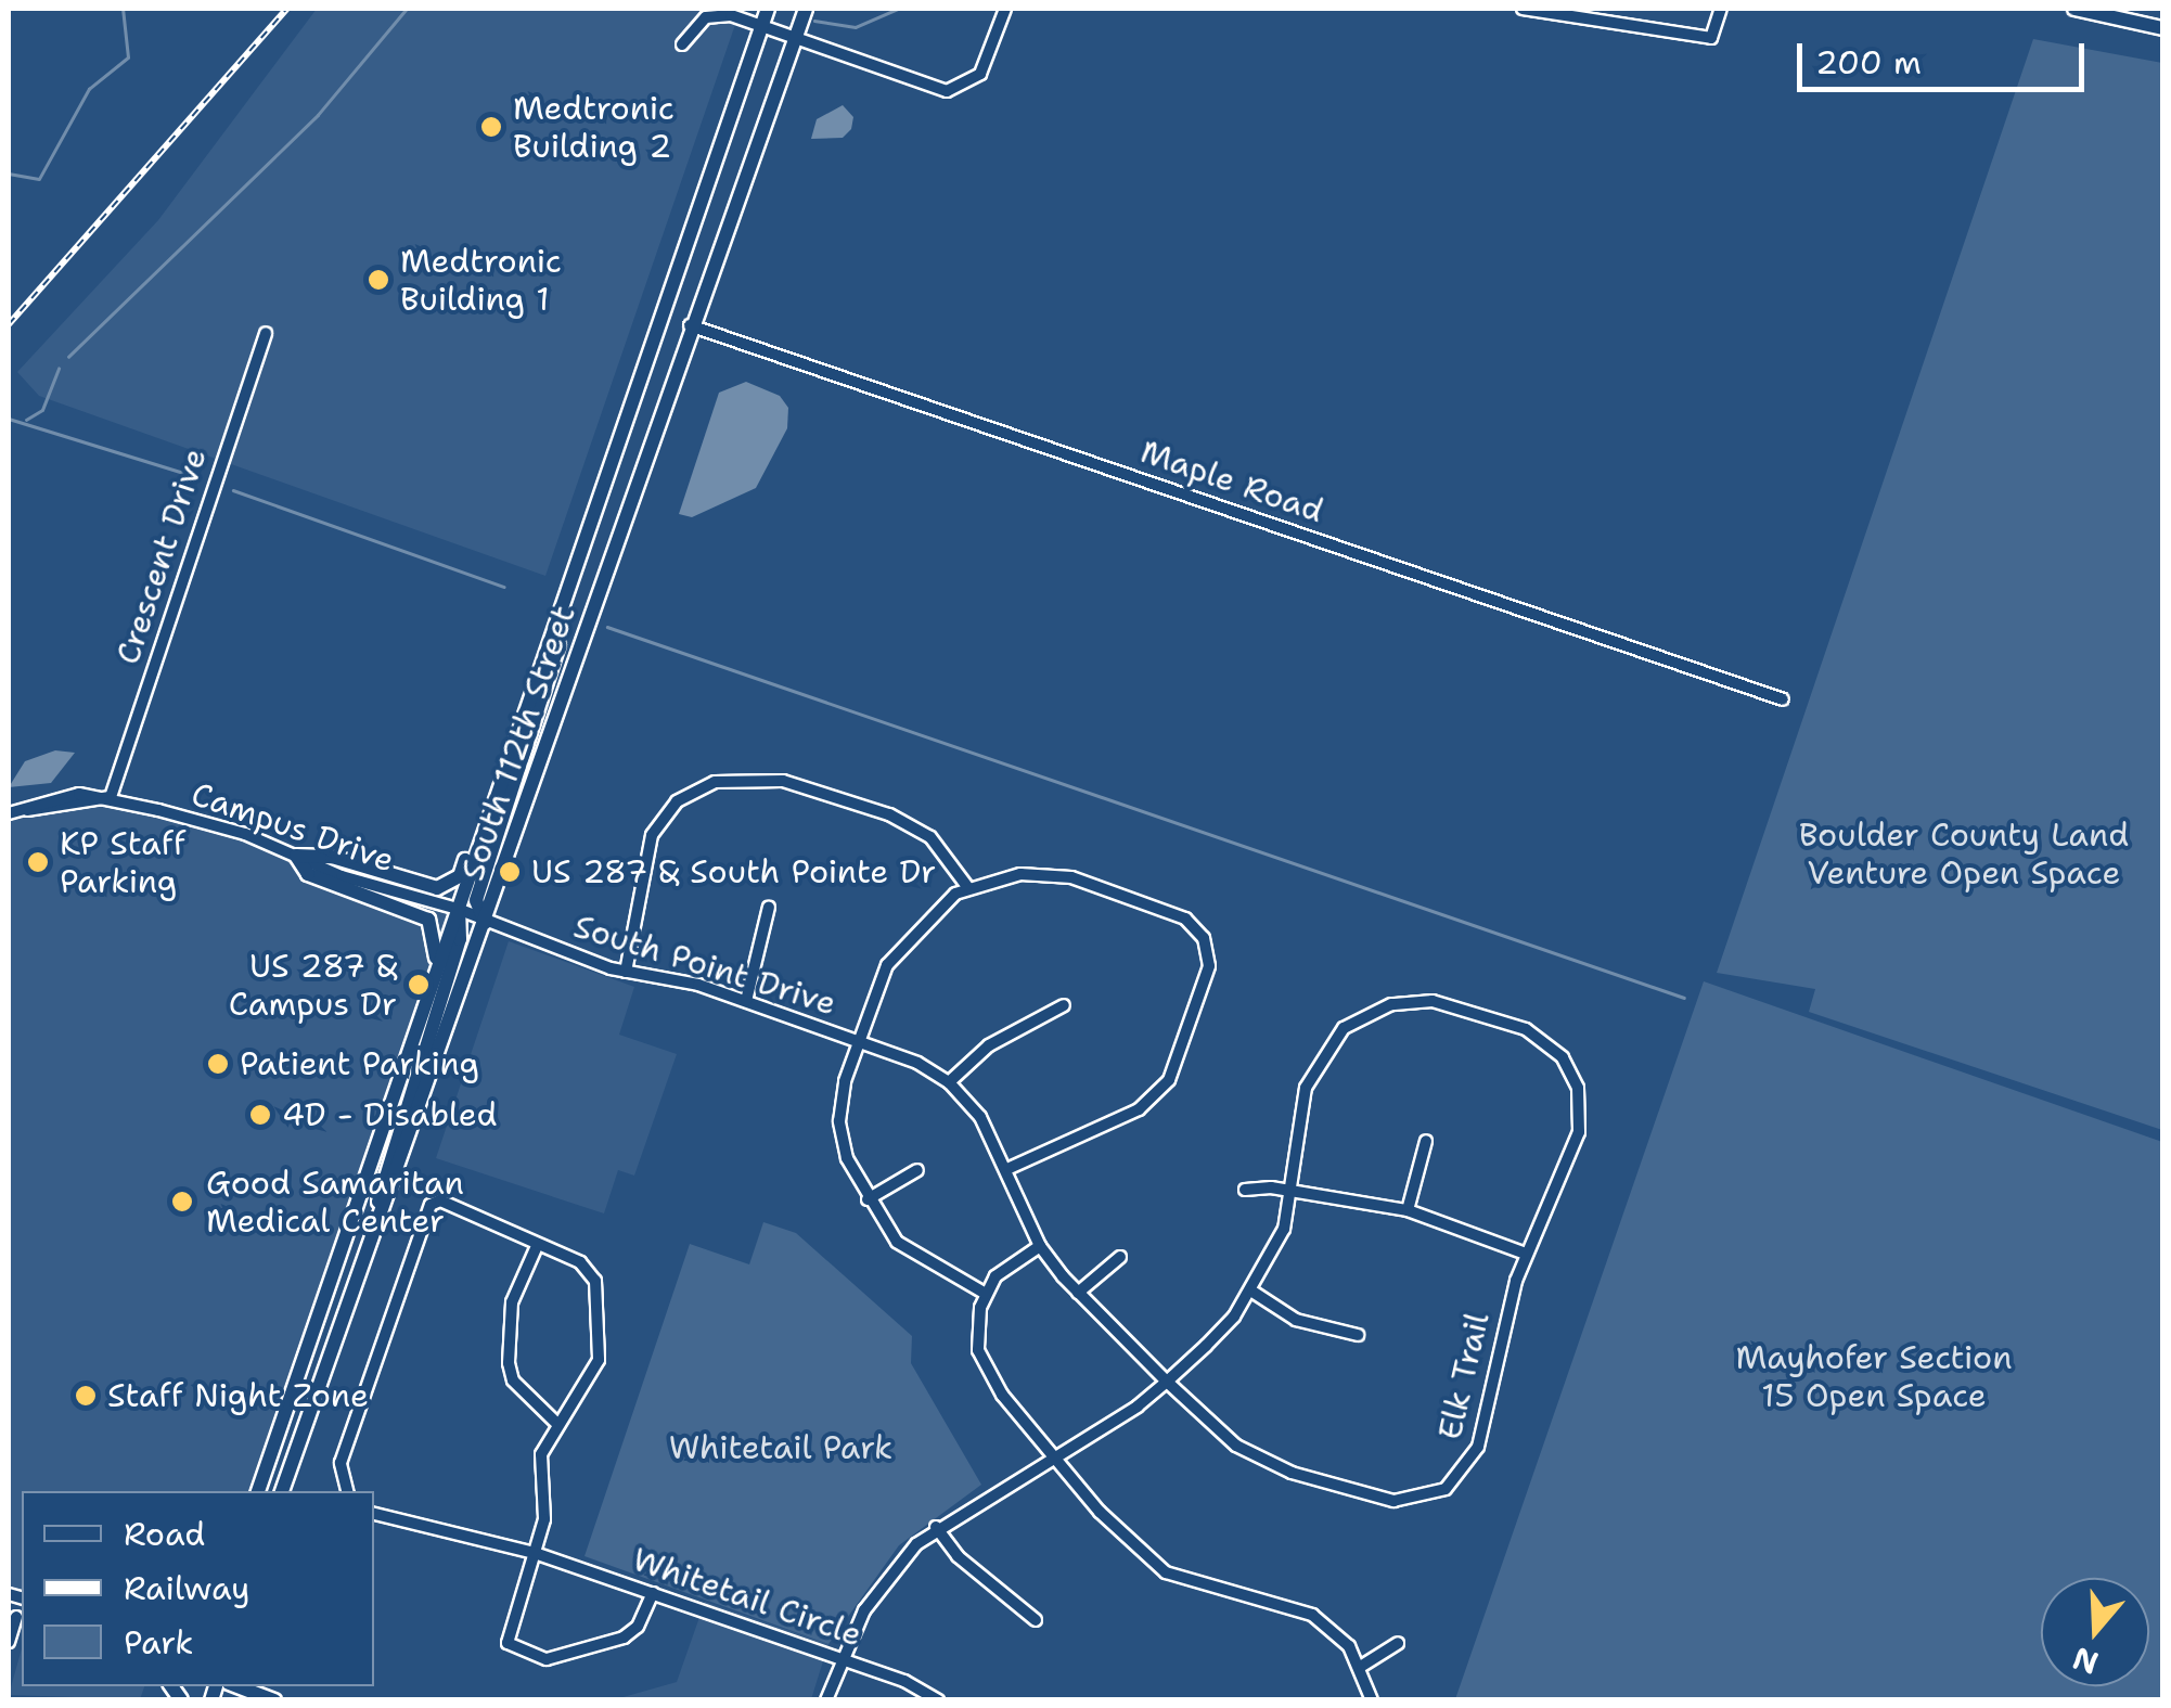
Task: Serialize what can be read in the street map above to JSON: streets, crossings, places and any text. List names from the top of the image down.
{
  "streets": {
    "main road": ["Maple Road", "South 112th Street"],
    "street": [
      "Crescent Drive",
      "Campus Drive",
      "South Point Drive",
      "Elk Trail",
      "Whitetail Circle"
    ]
  },
  "crossings": [
    ["Maple Road", "South 112th Street"],
    ["Crescent Drive", "Campus Drive"],
    ["South 112th Street", "Campus Drive"],
    ["South 112th Street", "South Point Drive"],
    ["Campus Drive", "South Point Drive"],
    ["South Point Drive", "Elk Trail"]
  ],
  "parks": ["Boulder County Land Venture Open Space", "Mayhofer Section 15 Open Space", "Whitetail Park"],
  "places": [
    "Medtronic Building 2",
    "Medtronic Building 1",
    "KP Staff Parking",
    "US 287 & South Pointe Dr",
    "US 287 & Campus Dr",
    "Patient Parking",
    "4D - Disabled",
    "Good Samaritan Medical Center",
    "Staff Night Zone"
  ],
  "legend": ["Road", "Railway", "Park"],
  "scale_bar": "200 m",
  "north": "bottom"
}
